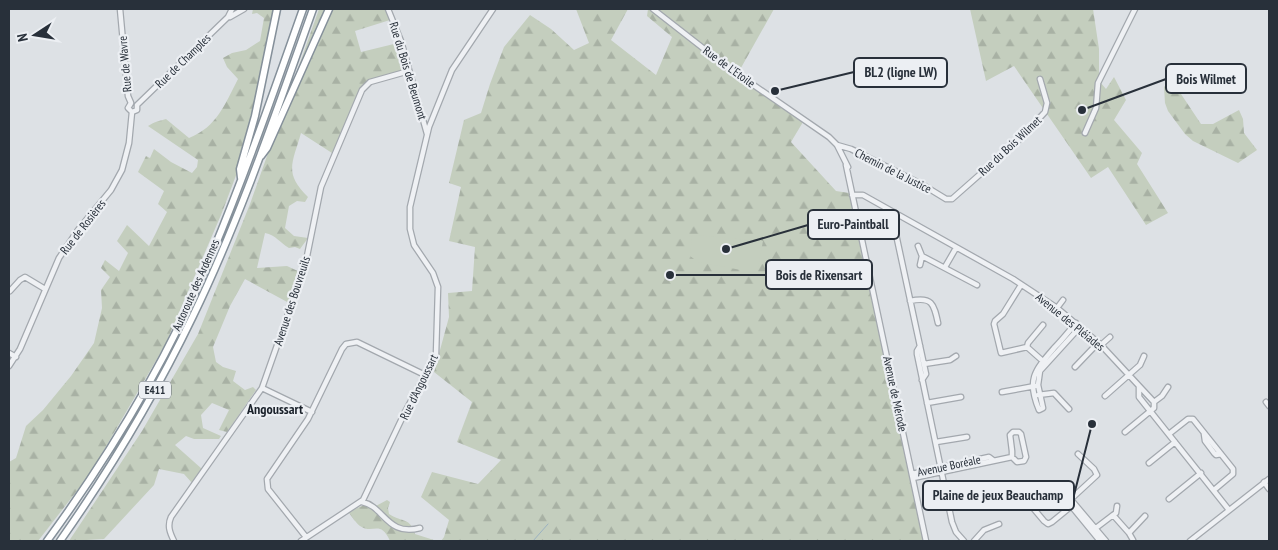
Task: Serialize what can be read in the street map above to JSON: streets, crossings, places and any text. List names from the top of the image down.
{
  "streets": {
    "highway": ["Autoroute des Ardennes", "E411"],
    "street": [
      "Rue de Champles",
      "Rue de Wavre",
      "Rue de L'Etoile",
      "Rue du Bois de Beumont",
      "Rue du Bois Wilmet",
      "Chemin de la Justice",
      "Rue de Rosières",
      "Avenue des Bouvreuils",
      "Avenue des Pléiades",
      "Rue d'Angoussart",
      "Avenue de Mérode",
      "Avenue Boréale"
    ]
  },
  "crossings": [
    ["Rue de Champles", "Rue de Wavre"],
    ["Rue de Champles", "Rue de Rosières"],
    ["Rue de Wavre", "Rue de Rosières"],
    ["Rue de L'Etoile", "Chemin de la Justice"],
    ["Rue de L'Etoile", "Avenue des Pléiades"],
    ["Rue de L'Etoile", "Avenue de Mérode"],
    ["Rue du Bois de Beumont", "Avenue des Bouvreuils"],
    ["Rue du Bois de Beumont", "Rue d'Angoussart"],
    ["Rue du Bois Wilmet", "Chemin de la Justice"],
    ["Avenue des Pléiades", "Avenue de Mérode"],
    ["Avenue de Mérode", "Avenue Boréale"]
  ],
  "districts": ["Angoussart"],
  "places": [
    "BL2 (ligne LW)",
    "Bois Wilmet",
    "Euro-Paintball",
    "Bois de Rixensart",
    "Plaine de jeux Beauchamp"
  ],
  "north": "left"
}
